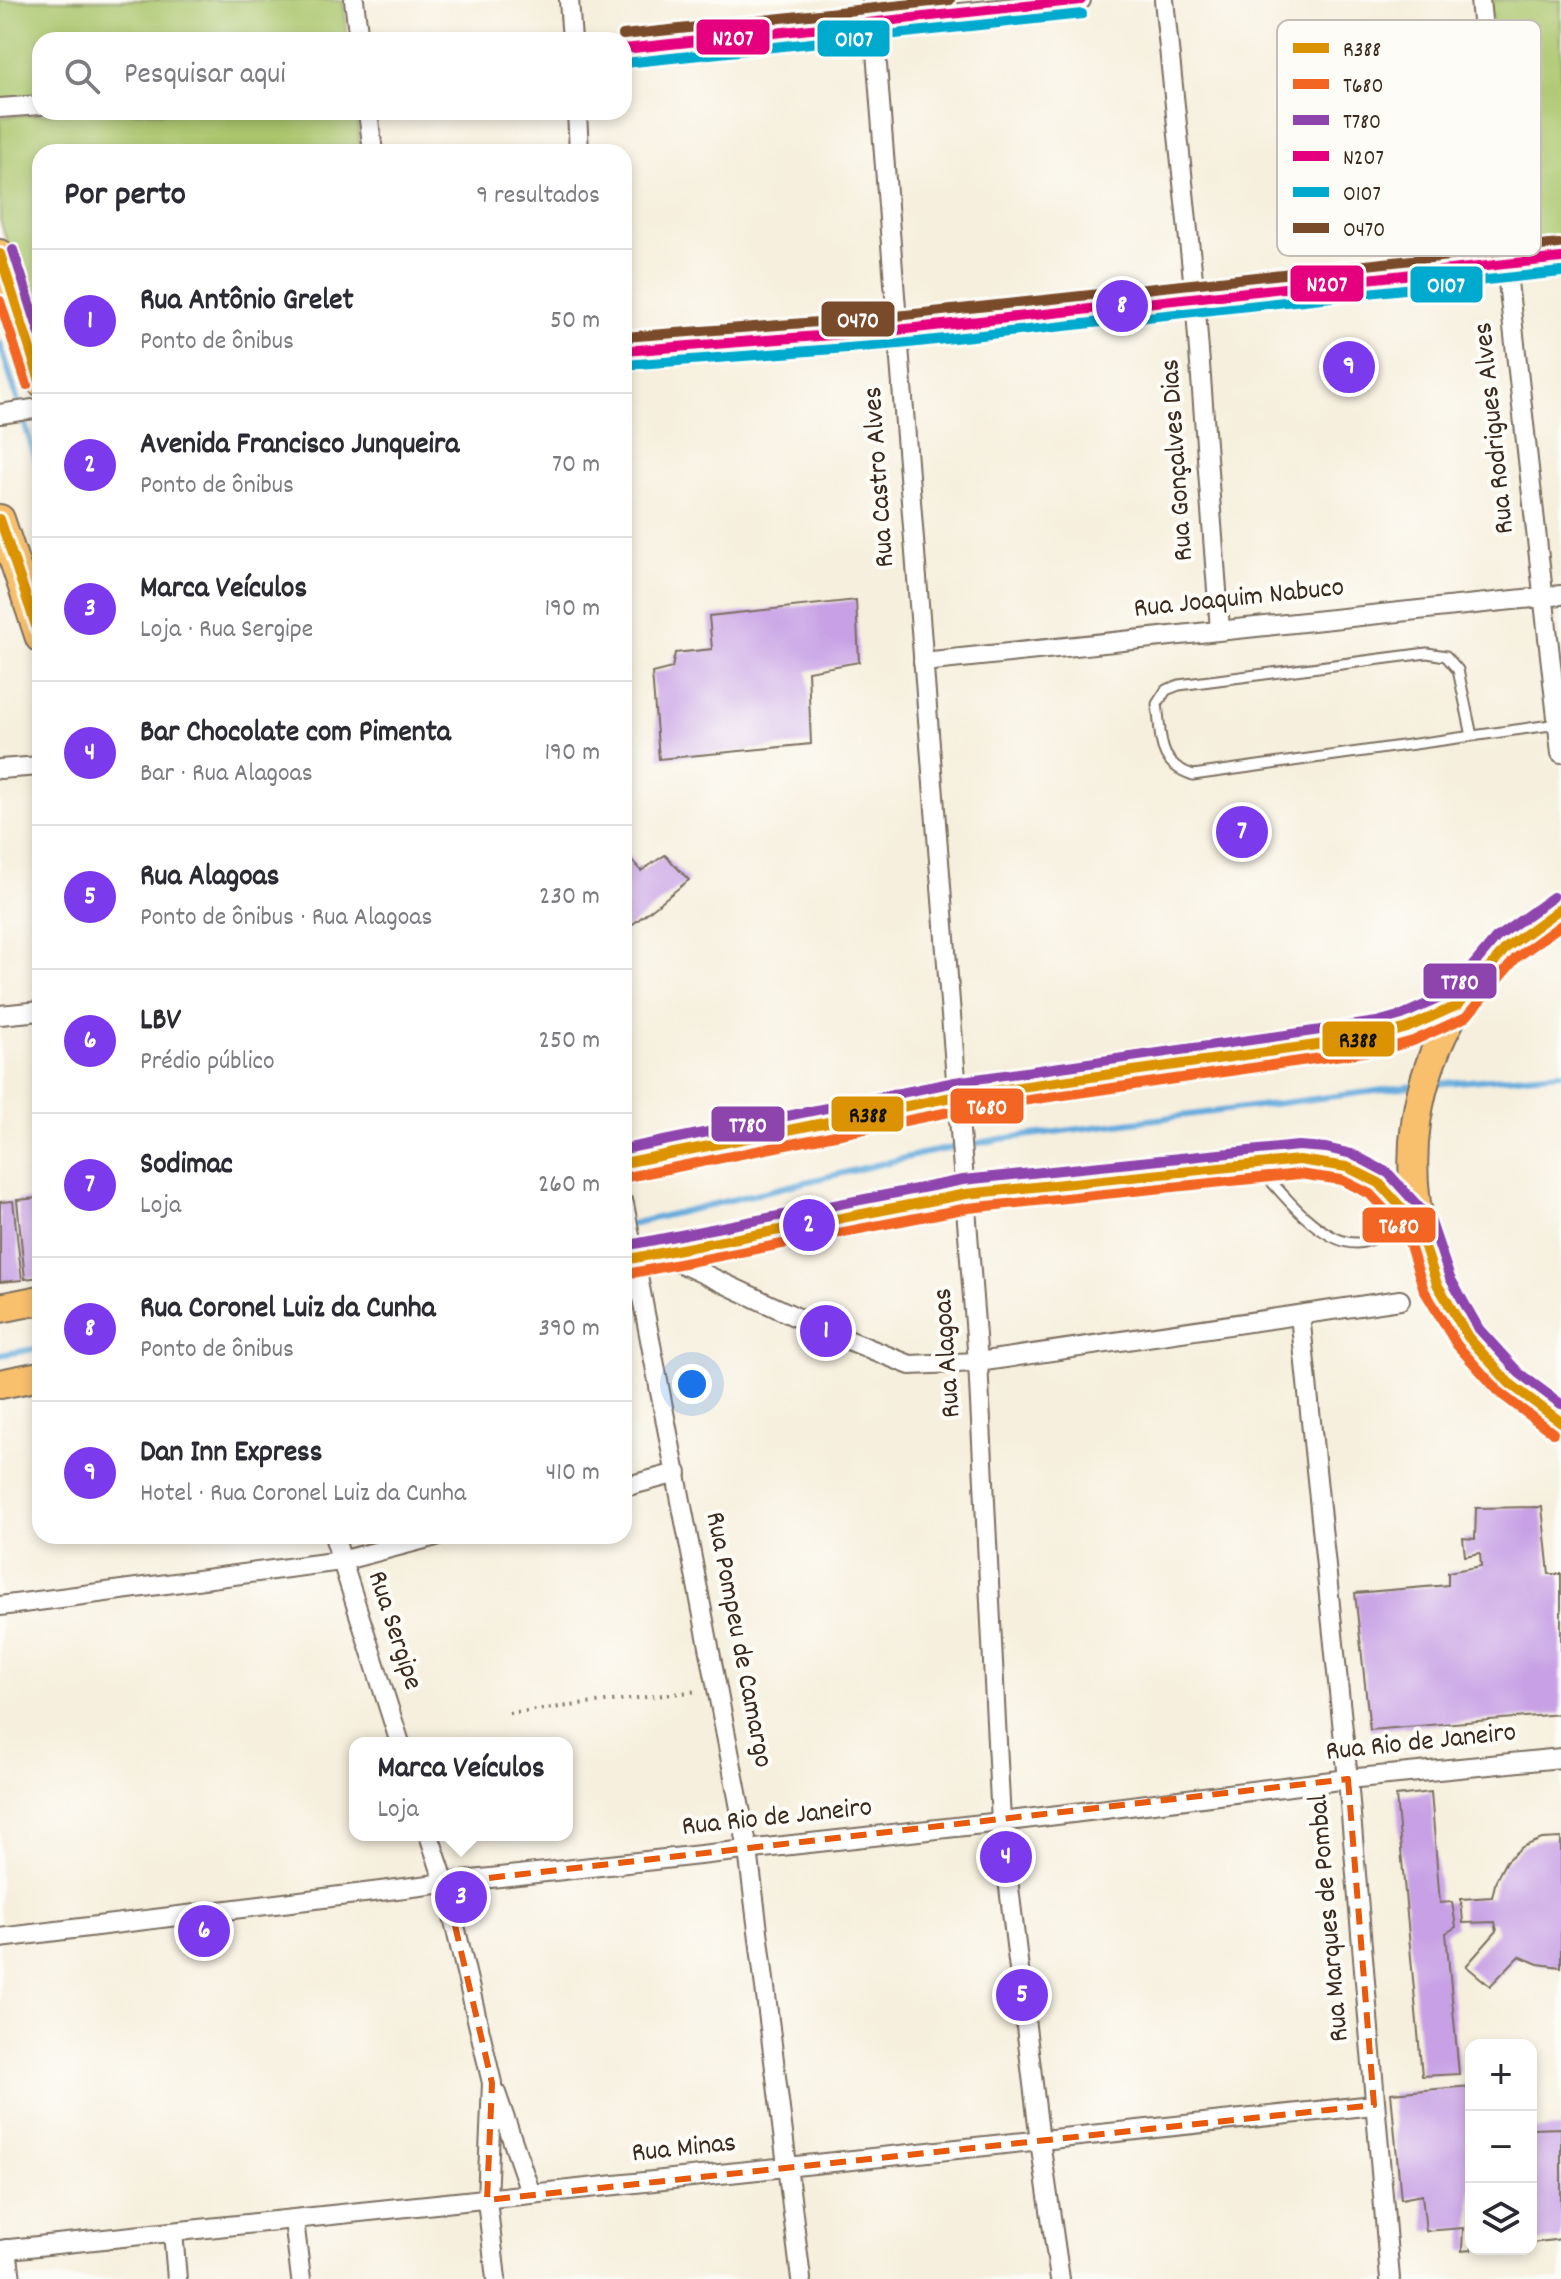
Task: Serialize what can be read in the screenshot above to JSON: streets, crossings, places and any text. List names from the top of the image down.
{
  "streets": {
    "street": [
      "Rua Rodrigues Alves",
      "Rua Gonçalves Dias",
      "Rua Castro Alves",
      "Rua Joaquim Nabuco",
      "Rua Alagoas",
      "Rua Sergipe",
      "Rua Pompeu de Camargo",
      "Rua Rio de Janeiro",
      "Rua Marques de Pombal",
      "Rua Minas"
    ]
  },
  "crossings": [
    ["Rua Rodrigues Alves", "Rua Joaquim Nabuco"],
    ["Rua Gonçalves Dias", "Rua Joaquim Nabuco"],
    ["Rua Castro Alves", "Rua Joaquim Nabuco"],
    ["Rua Castro Alves", "Rua Alagoas"],
    ["Rua Joaquim Nabuco", "Rua Alagoas"],
    ["Rua Alagoas", "Rua Rio de Janeiro"],
    ["Rua Alagoas", "Rua Minas"],
    ["Rua Pompeu de Camargo", "Rua Rio de Janeiro"],
    ["Rua Pompeu de Camargo", "Rua Minas"],
    ["Rua Rio de Janeiro", "Rua Marques de Pombal"],
    ["Rua Marques de Pombal", "Rua Minas"]
  ],
  "lines": [
    "transit line N207",
    "transit line O470",
    "transit line O107",
    "transit line T780",
    "transit line R388",
    "transit line T680"
  ],
  "legend": [
    "R388",
    "T680",
    "T780",
    "N207",
    "O107",
    "O470"
  ],
  "page": {
    "search": "Pesquisar aqui",
    "heading": ["Por perto", "9 resultados"],
    "list": [
      {
        "mark": "1",
        "name": "Rua Antônio Grelet",
        "note": "Ponto de ônibus",
        "value": "50 m"
      },
      {
        "mark": "2",
        "name": "Avenida Francisco Junqueira",
        "note": "Ponto de ônibus",
        "value": "70 m"
      },
      {
        "mark": "3",
        "name": "Marca Veículos",
        "note": "Loja · Rua Sergipe",
        "value": "190 m"
      },
      {
        "mark": "4",
        "name": "Bar Chocolate com Pimenta",
        "note": "Bar · Rua Alagoas",
        "value": "190 m"
      },
      {
        "mark": "5",
        "name": "Rua Alagoas",
        "note": "Ponto de ônibus · Rua Alagoas",
        "value": "230 m"
      },
      {
        "mark": "6",
        "name": "LBV",
        "note": "Prédio público",
        "value": "250 m"
      },
      {
        "mark": "7",
        "name": "Sodimac",
        "note": "Loja",
        "value": "260 m"
      },
      {
        "mark": "8",
        "name": "Rua Coronel Luiz da Cunha",
        "note": "Ponto de ônibus",
        "value": "390 m"
      },
      {
        "mark": "9",
        "name": "Dan Inn Express",
        "note": "Hotel · Rua Coronel Luiz da Cunha",
        "value": "410 m"
      }
    ],
    "pins": [
      "8",
      "9",
      "7",
      "2",
      "1",
      "4",
      "3",
      "6",
      "5"
    ],
    "popup": ["Marca Veículos", "Loja"],
    "map_buttons": ["+", "−"]
  }
}
